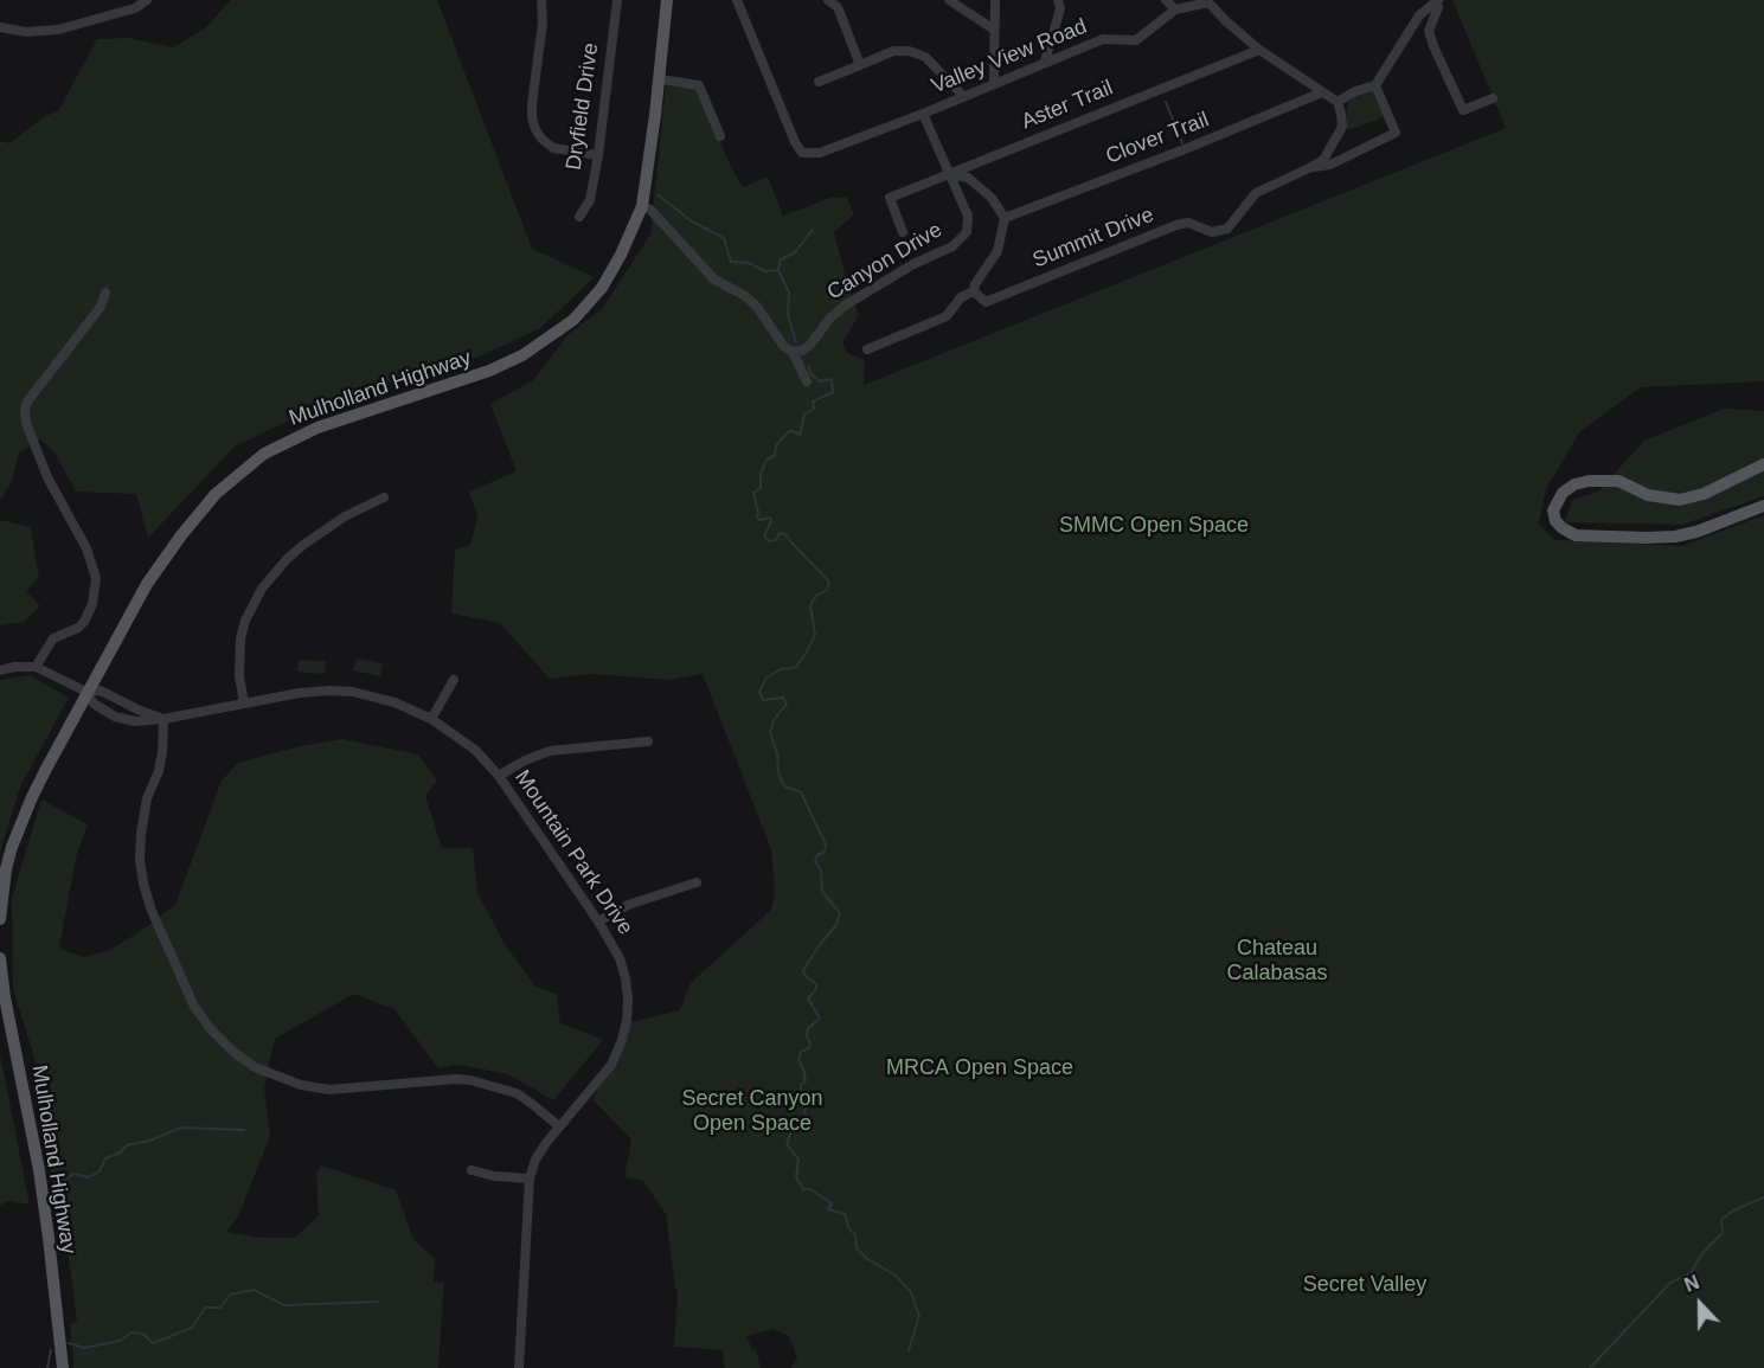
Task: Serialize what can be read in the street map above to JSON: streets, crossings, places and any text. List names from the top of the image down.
{
  "streets": {
    "main road": ["Mulholland Highway"],
    "street": [
      "Valley View Road",
      "Aster Trail",
      "Dryfield Drive",
      "Clover Trail",
      "Summit Drive",
      "Canyon Drive",
      "Mountain Park Drive"
    ]
  },
  "crossings": [
    ["Valley View Road", "Aster Trail"],
    ["Valley View Road", "Clover Trail"],
    ["Valley View Road", "Summit Drive"],
    ["Valley View Road", "Canyon Drive"],
    ["Aster Trail", "Canyon Drive"],
    ["Clover Trail", "Summit Drive"]
  ],
  "parks": [
    "SMMC Open Space",
    "Chateau Calabasas",
    "MRCA Open Space",
    "Secret Canyon Open Space",
    "Secret Valley"
  ],
  "north": "top"
}
